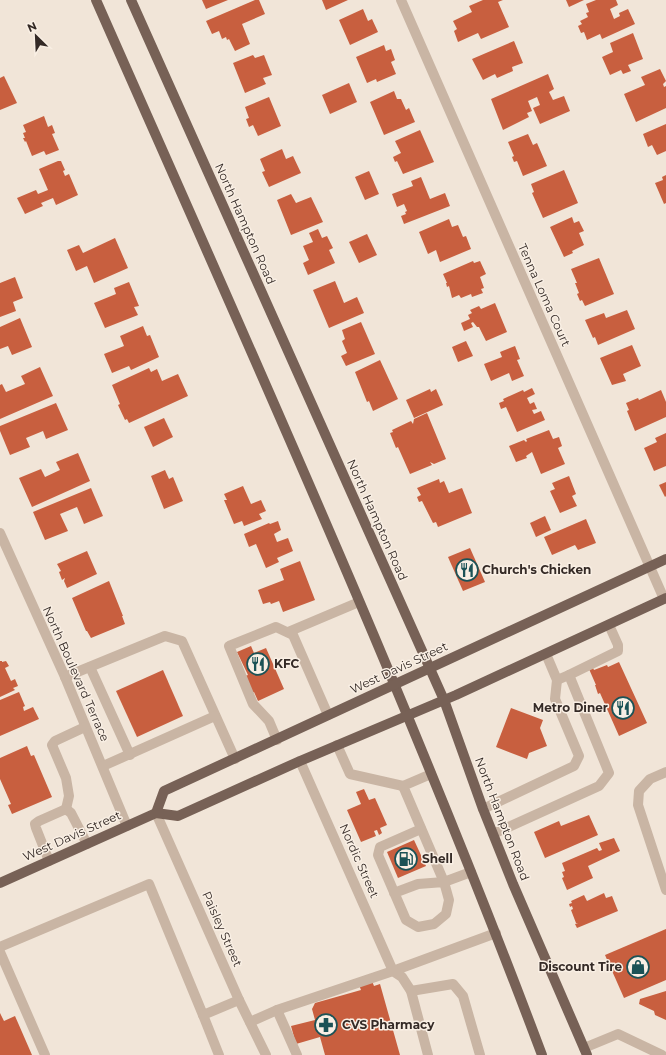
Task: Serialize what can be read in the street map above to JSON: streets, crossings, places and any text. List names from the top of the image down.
{
  "streets": {
    "main road": ["North Hampton Road", "West Davis Street"],
    "street": [
      "Tenna Loma Court",
      "North Boulevard Terrace",
      "Nordic Street",
      "Paisley Street"
    ]
  },
  "crossings": [
    ["North Hampton Road", "West Davis Street"],
    ["Tenna Loma Court", "West Davis Street"],
    ["West Davis Street", "North Boulevard Terrace"],
    ["West Davis Street", "Paisley Street"]
  ],
  "places": {
    "restaurant": ["Church's Chicken", "KFC", "Metro Diner"],
    "fuel station": ["Shell"],
    "shop": ["Discount Tire"],
    "pharmacy": ["CVS Pharmacy"]
  },
  "north": "top left"
}
